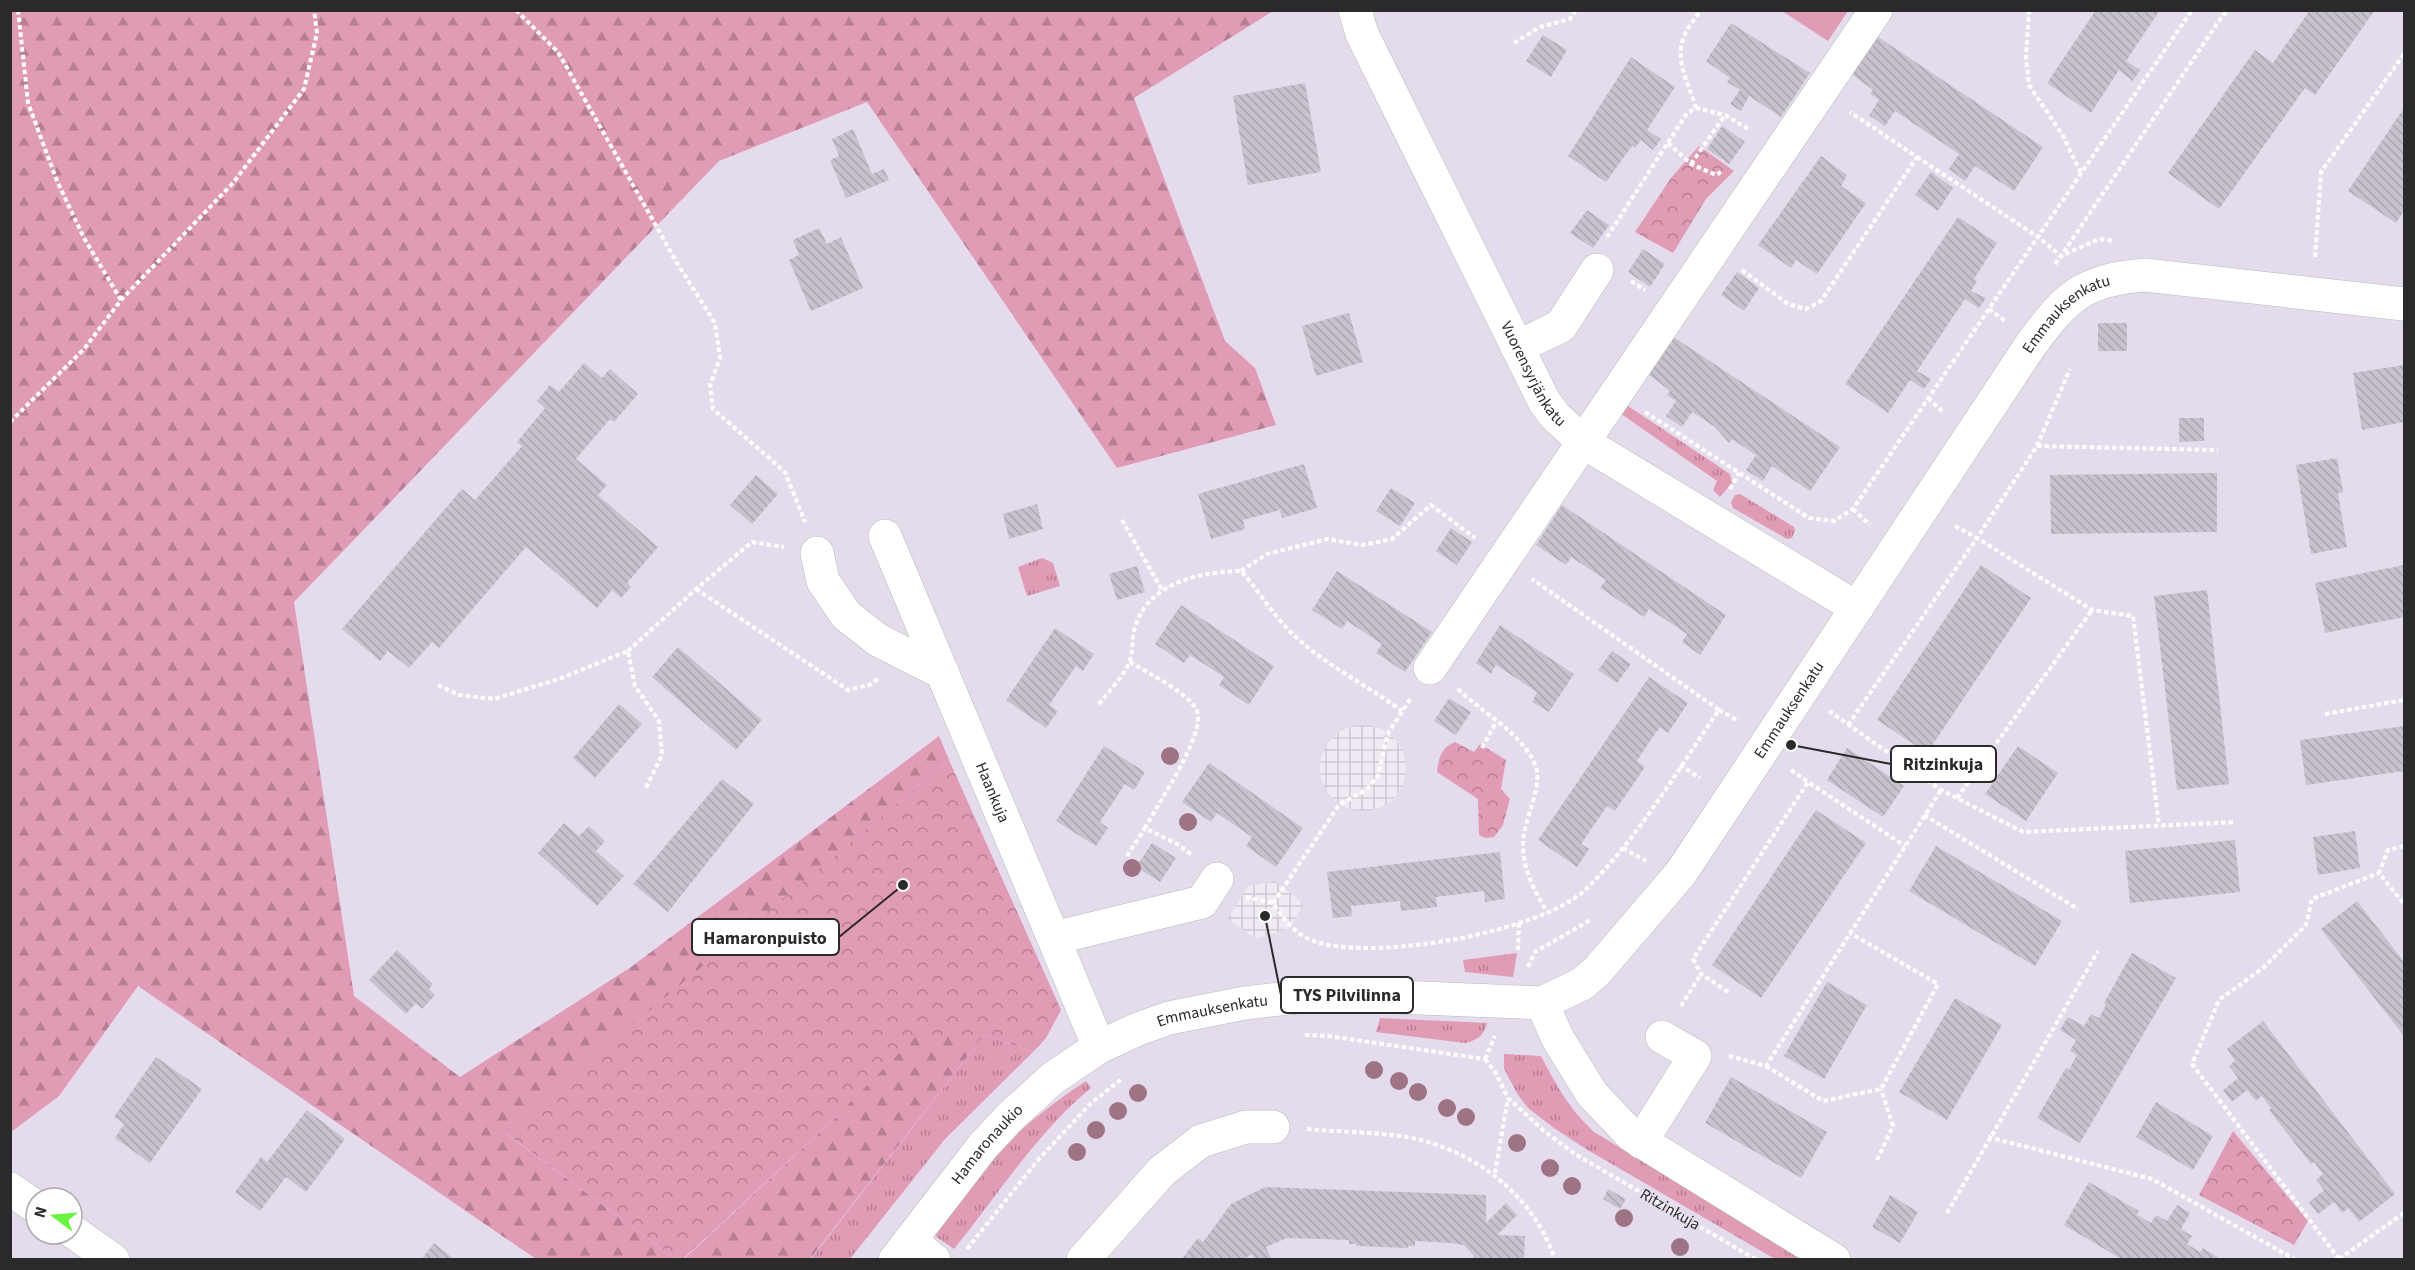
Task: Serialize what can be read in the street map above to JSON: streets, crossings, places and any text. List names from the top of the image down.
{
  "streets": {
    "street": [
      "Emmauksenkatu",
      "Vuorensyrjänkatu",
      "Haankuja",
      "Hamaronaukio"
    ],
    "path": ["Ritzinkuja"]
  },
  "crossings": [
    ["Emmauksenkatu", "Vuorensyrjänkatu"],
    ["Emmauksenkatu", "Haankuja"],
    ["Emmauksenkatu", "Hamaronaukio"],
    ["Haankuja", "Hamaronaukio"]
  ],
  "places": ["Ritzinkuja", "Hamaronpuisto", "TYS Pilvilinna"],
  "north": "left"
}
